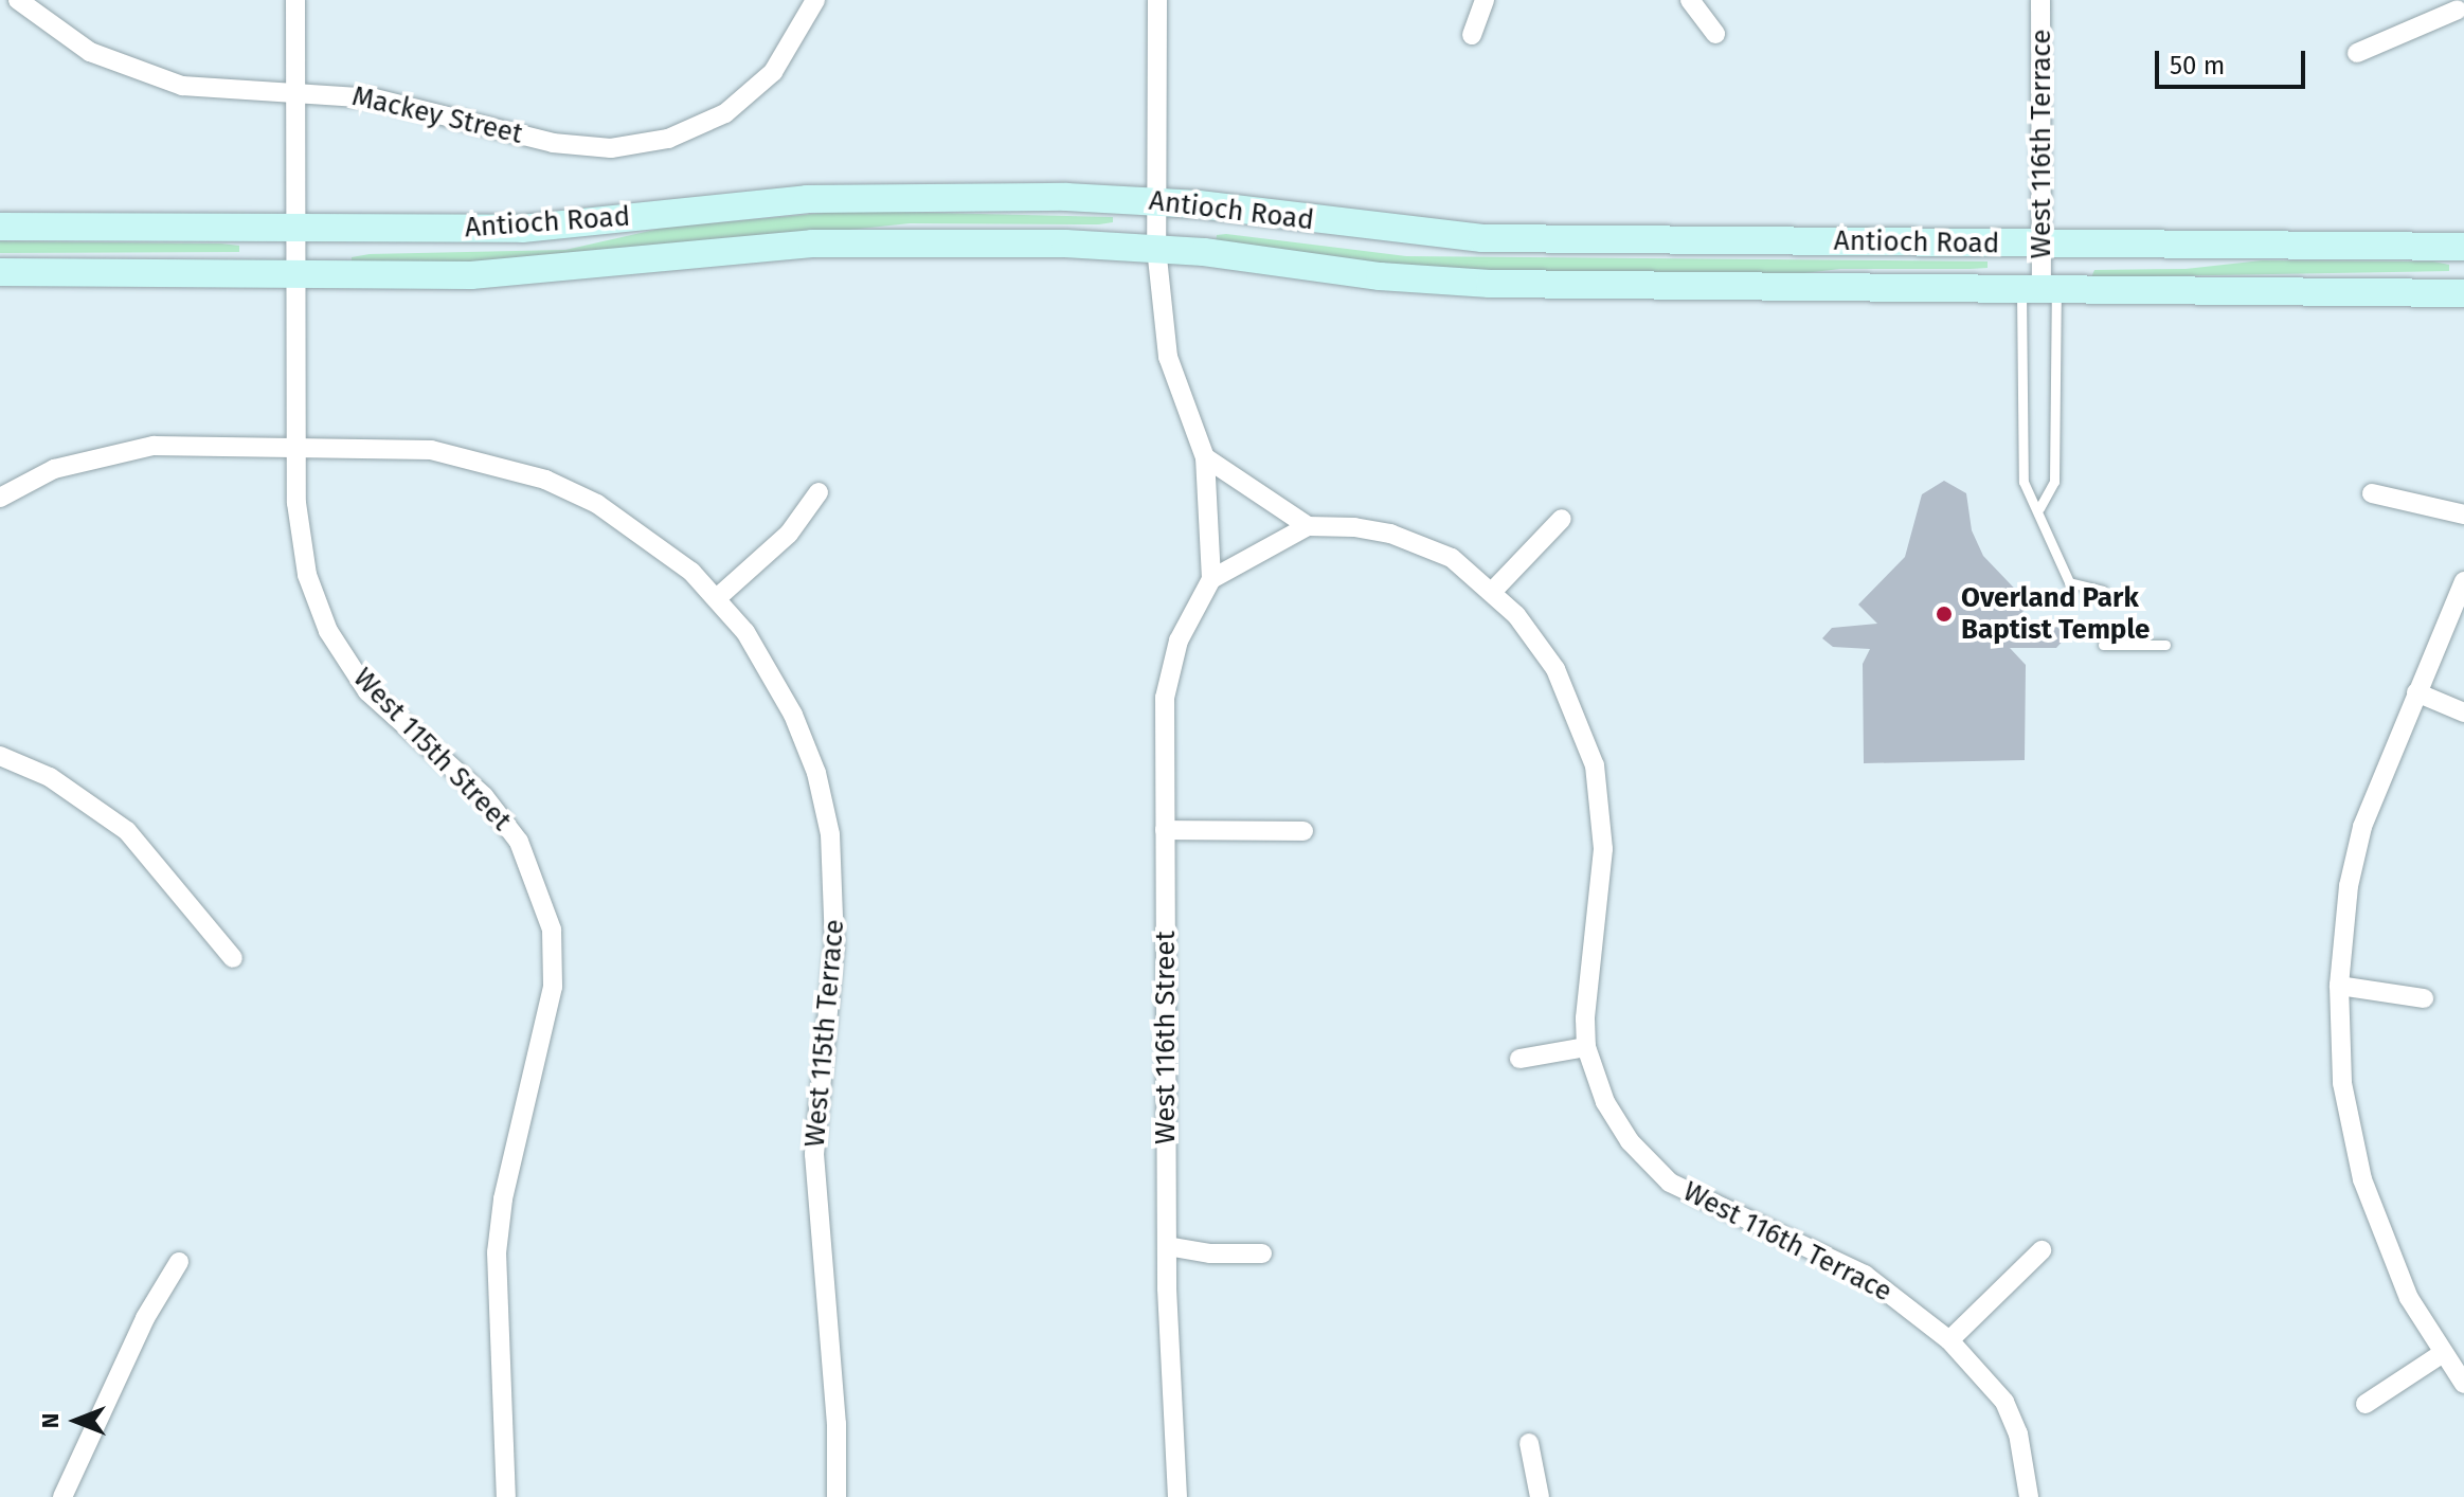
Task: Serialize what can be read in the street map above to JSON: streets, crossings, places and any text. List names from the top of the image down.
{
  "streets": {
    "main road": ["Antioch Road"],
    "street": [
      "Mackey Street",
      "West 116th Terrace",
      "West 115th Street",
      "West 115th Terrace",
      "West 116th Street"
    ]
  },
  "crossings": [
    ["Mackey Street", "West 115th Street"],
    ["West 116th Terrace", "Antioch Road"],
    ["Antioch Road", "West 115th Street"],
    ["West 115th Street", "West 115th Terrace"]
  ],
  "places": ["Overland Park Baptist Temple"],
  "scale_bar": "50 m",
  "north": "left"
}
